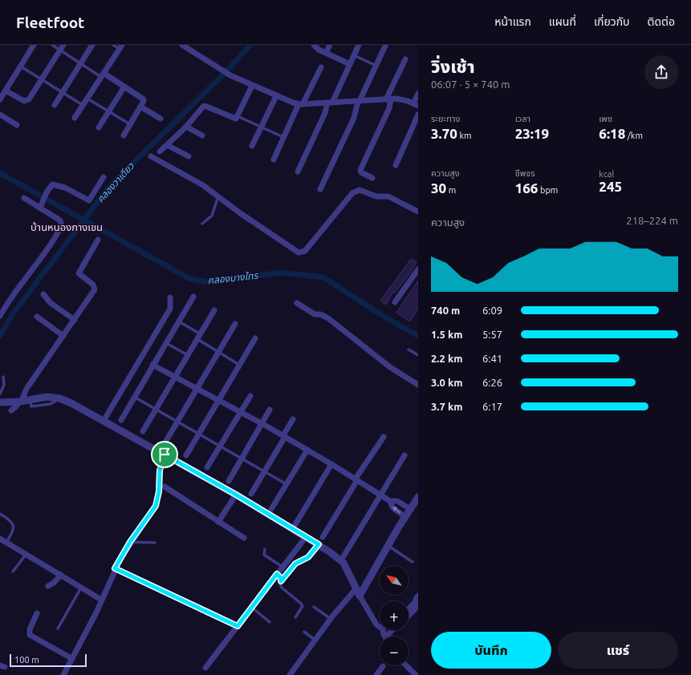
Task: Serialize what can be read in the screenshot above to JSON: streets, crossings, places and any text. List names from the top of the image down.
{
  "districts": ["บ้านหนองกางเขน"],
  "water": ["คลองวาเดียว", "คลองบางไทร"],
  "scale_bar": "100 m",
  "north": "top left",
  "page": {
    "header": "Fleetfoot",
    "nav": [
      "หน้าแรก",
      "แผนที่",
      "เกี่ยวกับ",
      "ติดต่อ"
    ],
    "heading": ["วิ่งเช้า", "06:07 · 5 × 740 m"],
    "stats": [
      ["ระยะทาง", "3.70 km"],
      ["เวลา", "23:19"],
      ["เพซ", "6:18 /km"],
      ["ความสูง", "30 m"],
      ["ชีพจร", "166 bpm"],
      ["kcal", "245"]
    ],
    "chart": ["ความสูง", "218–224 m"],
    "list": [
      {
        "name": "740 m",
        "note": "6:09"
      },
      {
        "name": "1.5 km",
        "note": "5:57"
      },
      {
        "name": "2.2 km",
        "note": "6:41"
      },
      {
        "name": "3.0 km",
        "note": "6:26"
      },
      {
        "name": "3.7 km",
        "note": "6:17"
      }
    ],
    "map_buttons": ["+", "−"],
    "buttons": ["บันทึก", "แชร์"],
    "scale": "100 m"
  }
}
